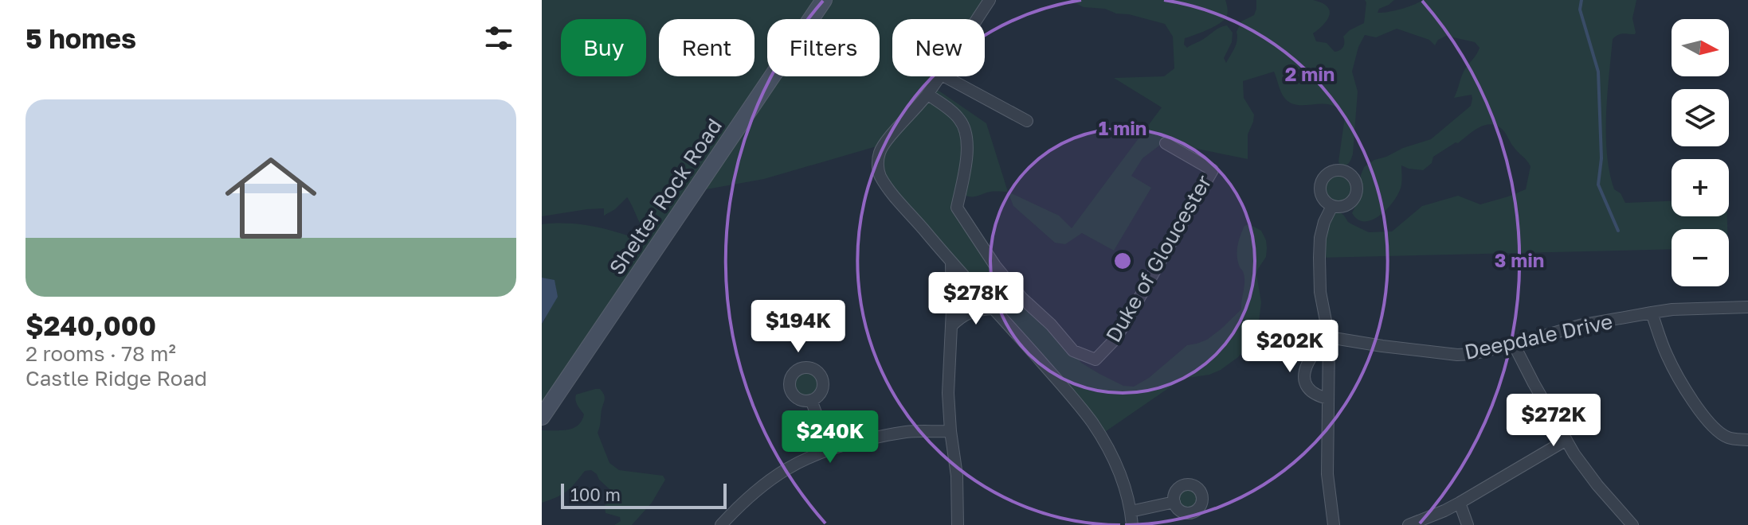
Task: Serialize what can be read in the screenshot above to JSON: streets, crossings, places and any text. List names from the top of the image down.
{
  "streets": {
    "main road": ["Shelter Rock Road"],
    "street": ["Duke of Gloucester", "Deepdale Drive"]
  },
  "scale_bar": "100 m",
  "north": "right",
  "page": {
    "heading": "5 homes",
    "map_buttons": ["+", "−"],
    "chip": [
      "Buy",
      "Rent",
      "Filters",
      "New"
    ],
    "list": [
      {
        "name": "$240,000",
        "note": "2 rooms · 78 m² · Castle Ridge Road"
      }
    ],
    "price": [
      "$278K",
      "$194K",
      "$202K",
      "$272K",
      "$240K"
    ],
    "scale": "100 m"
  },
  "rings": ["2 min", "1 min", "3 min"]
}
